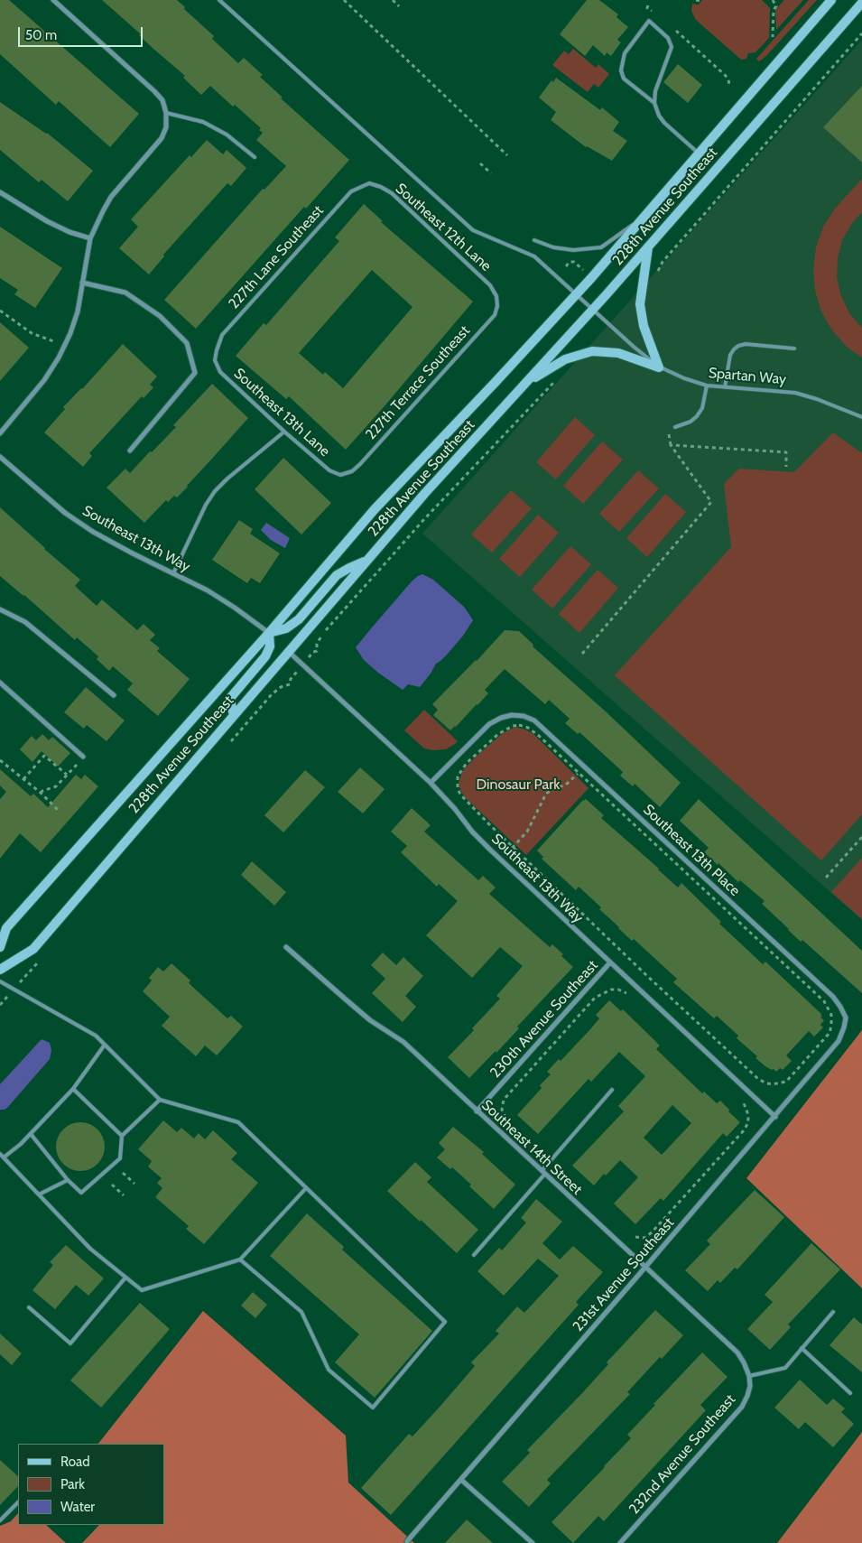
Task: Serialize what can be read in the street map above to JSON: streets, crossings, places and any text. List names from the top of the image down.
{
  "streets": {
    "main road": ["228th Avenue Southeast"],
    "street": [
      "Southeast 13th Way",
      "Southeast 13th Place",
      "230th Avenue Southeast",
      "Southeast 14th Street",
      "231st Avenue Southeast",
      "232nd Avenue Southeast"
    ],
    "lane": [
      "Southeast 12th Lane",
      "227th Lane Southeast",
      "Spartan Way",
      "227th Terrace Southeast",
      "Southeast 13th Lane"
    ]
  },
  "crossings": [
    ["228th Avenue Southeast", "Spartan Way"],
    ["228th Avenue Southeast", "Southeast 13th Way"],
    ["Southeast 12th Lane", "227th Lane Southeast"],
    ["Southeast 12th Lane", "227th Terrace Southeast"],
    ["227th Lane Southeast", "Southeast 13th Lane"],
    ["227th Terrace Southeast", "Southeast 13th Lane"],
    ["Southeast 13th Way", "Southeast 13th Place"],
    ["Southeast 13th Way", "230th Avenue Southeast"],
    ["Southeast 13th Way", "231st Avenue Southeast"],
    ["Southeast 13th Place", "231st Avenue Southeast"],
    ["230th Avenue Southeast", "Southeast 14th Street"],
    ["Southeast 14th Street", "231st Avenue Southeast"],
    ["Southeast 14th Street", "232nd Avenue Southeast"]
  ],
  "parks": ["Dinosaur Park"],
  "legend": ["Road", "Park", "Water"],
  "scale_bar": "50 m"
}
